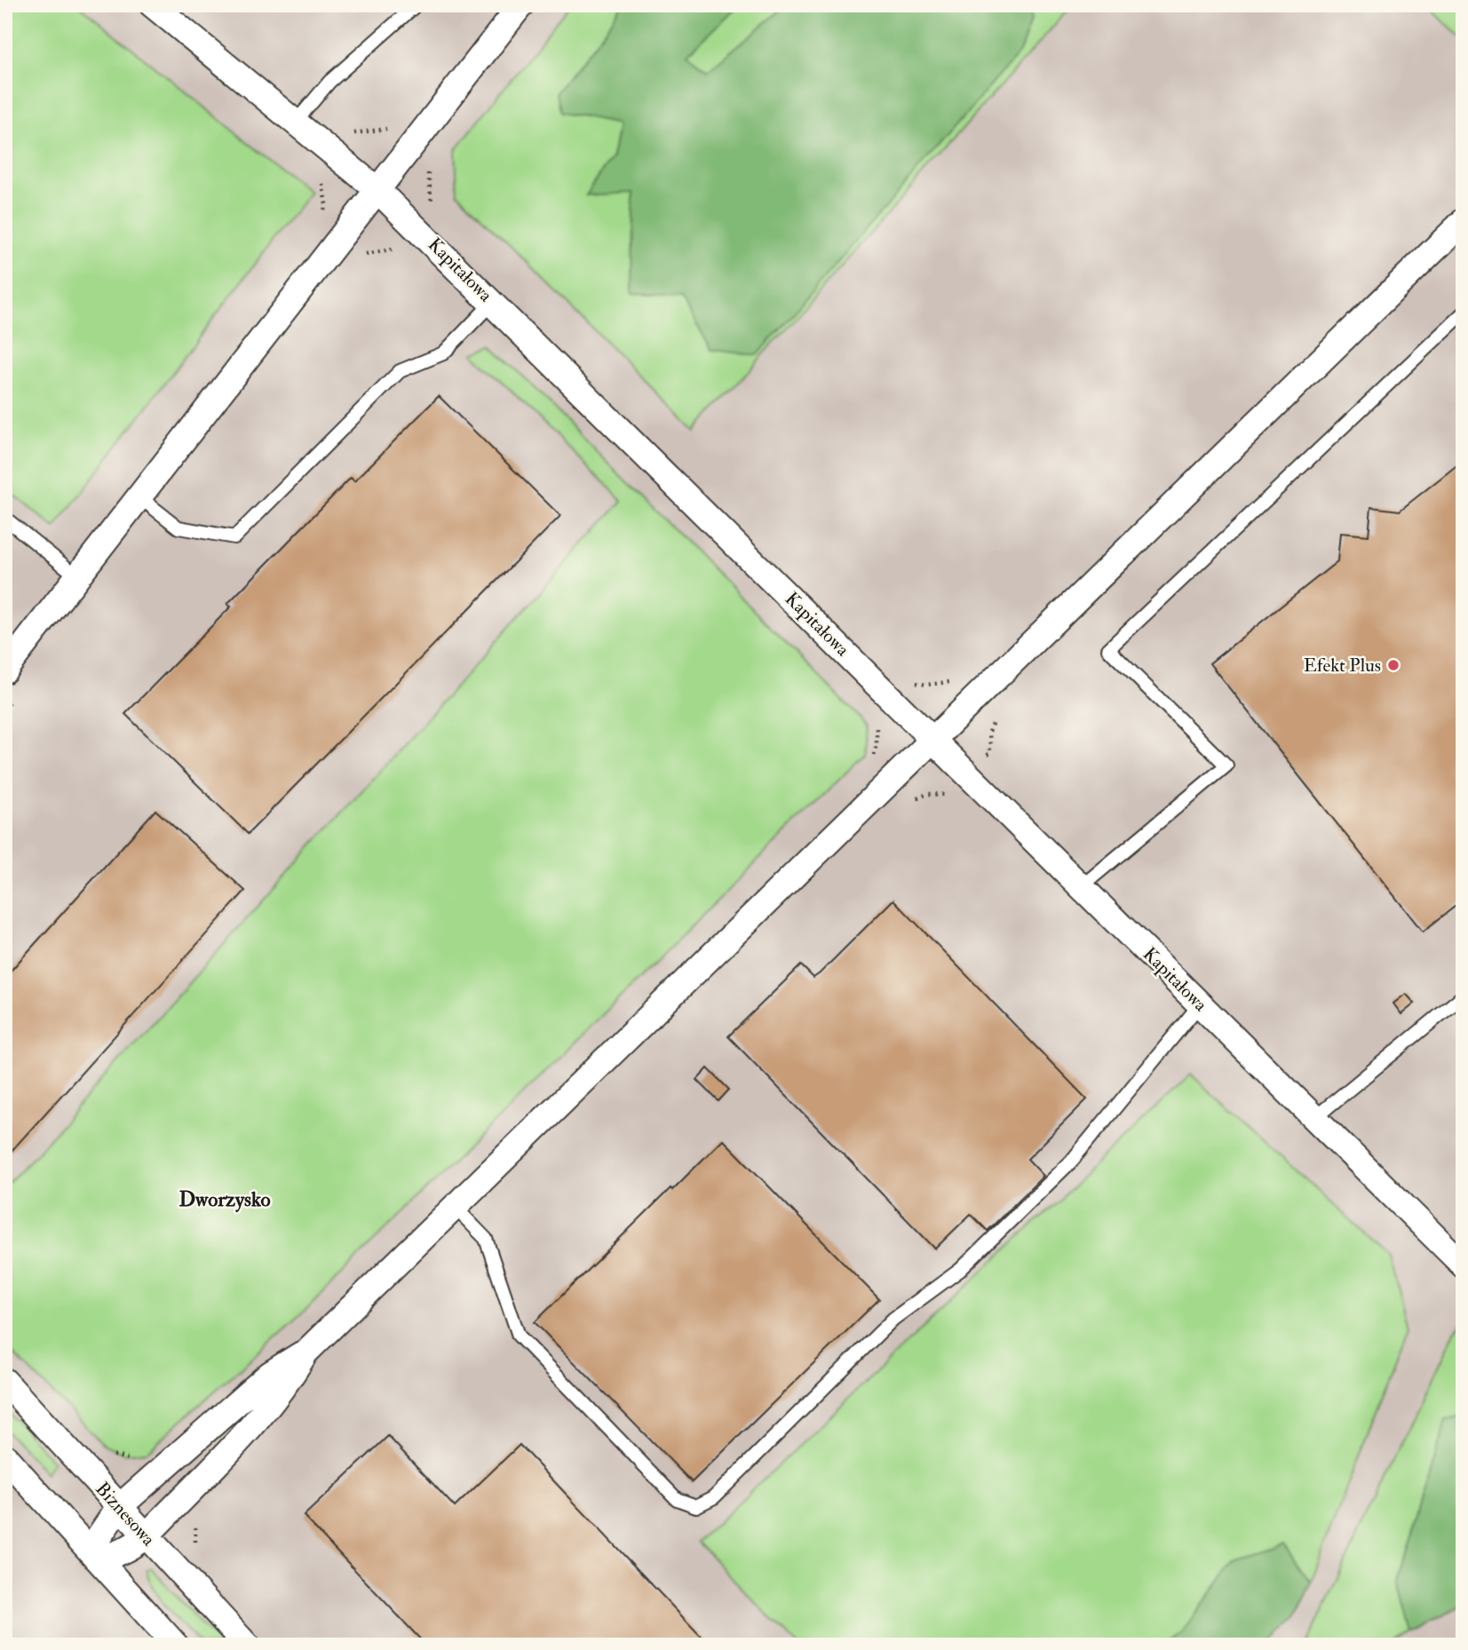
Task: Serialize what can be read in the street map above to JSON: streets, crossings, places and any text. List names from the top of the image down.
{
  "streets": {
    "street": ["Kapitałowa", "Biznesowa"]
  },
  "districts": ["Dworzysko"],
  "places": ["Efekt Plus"]
}
